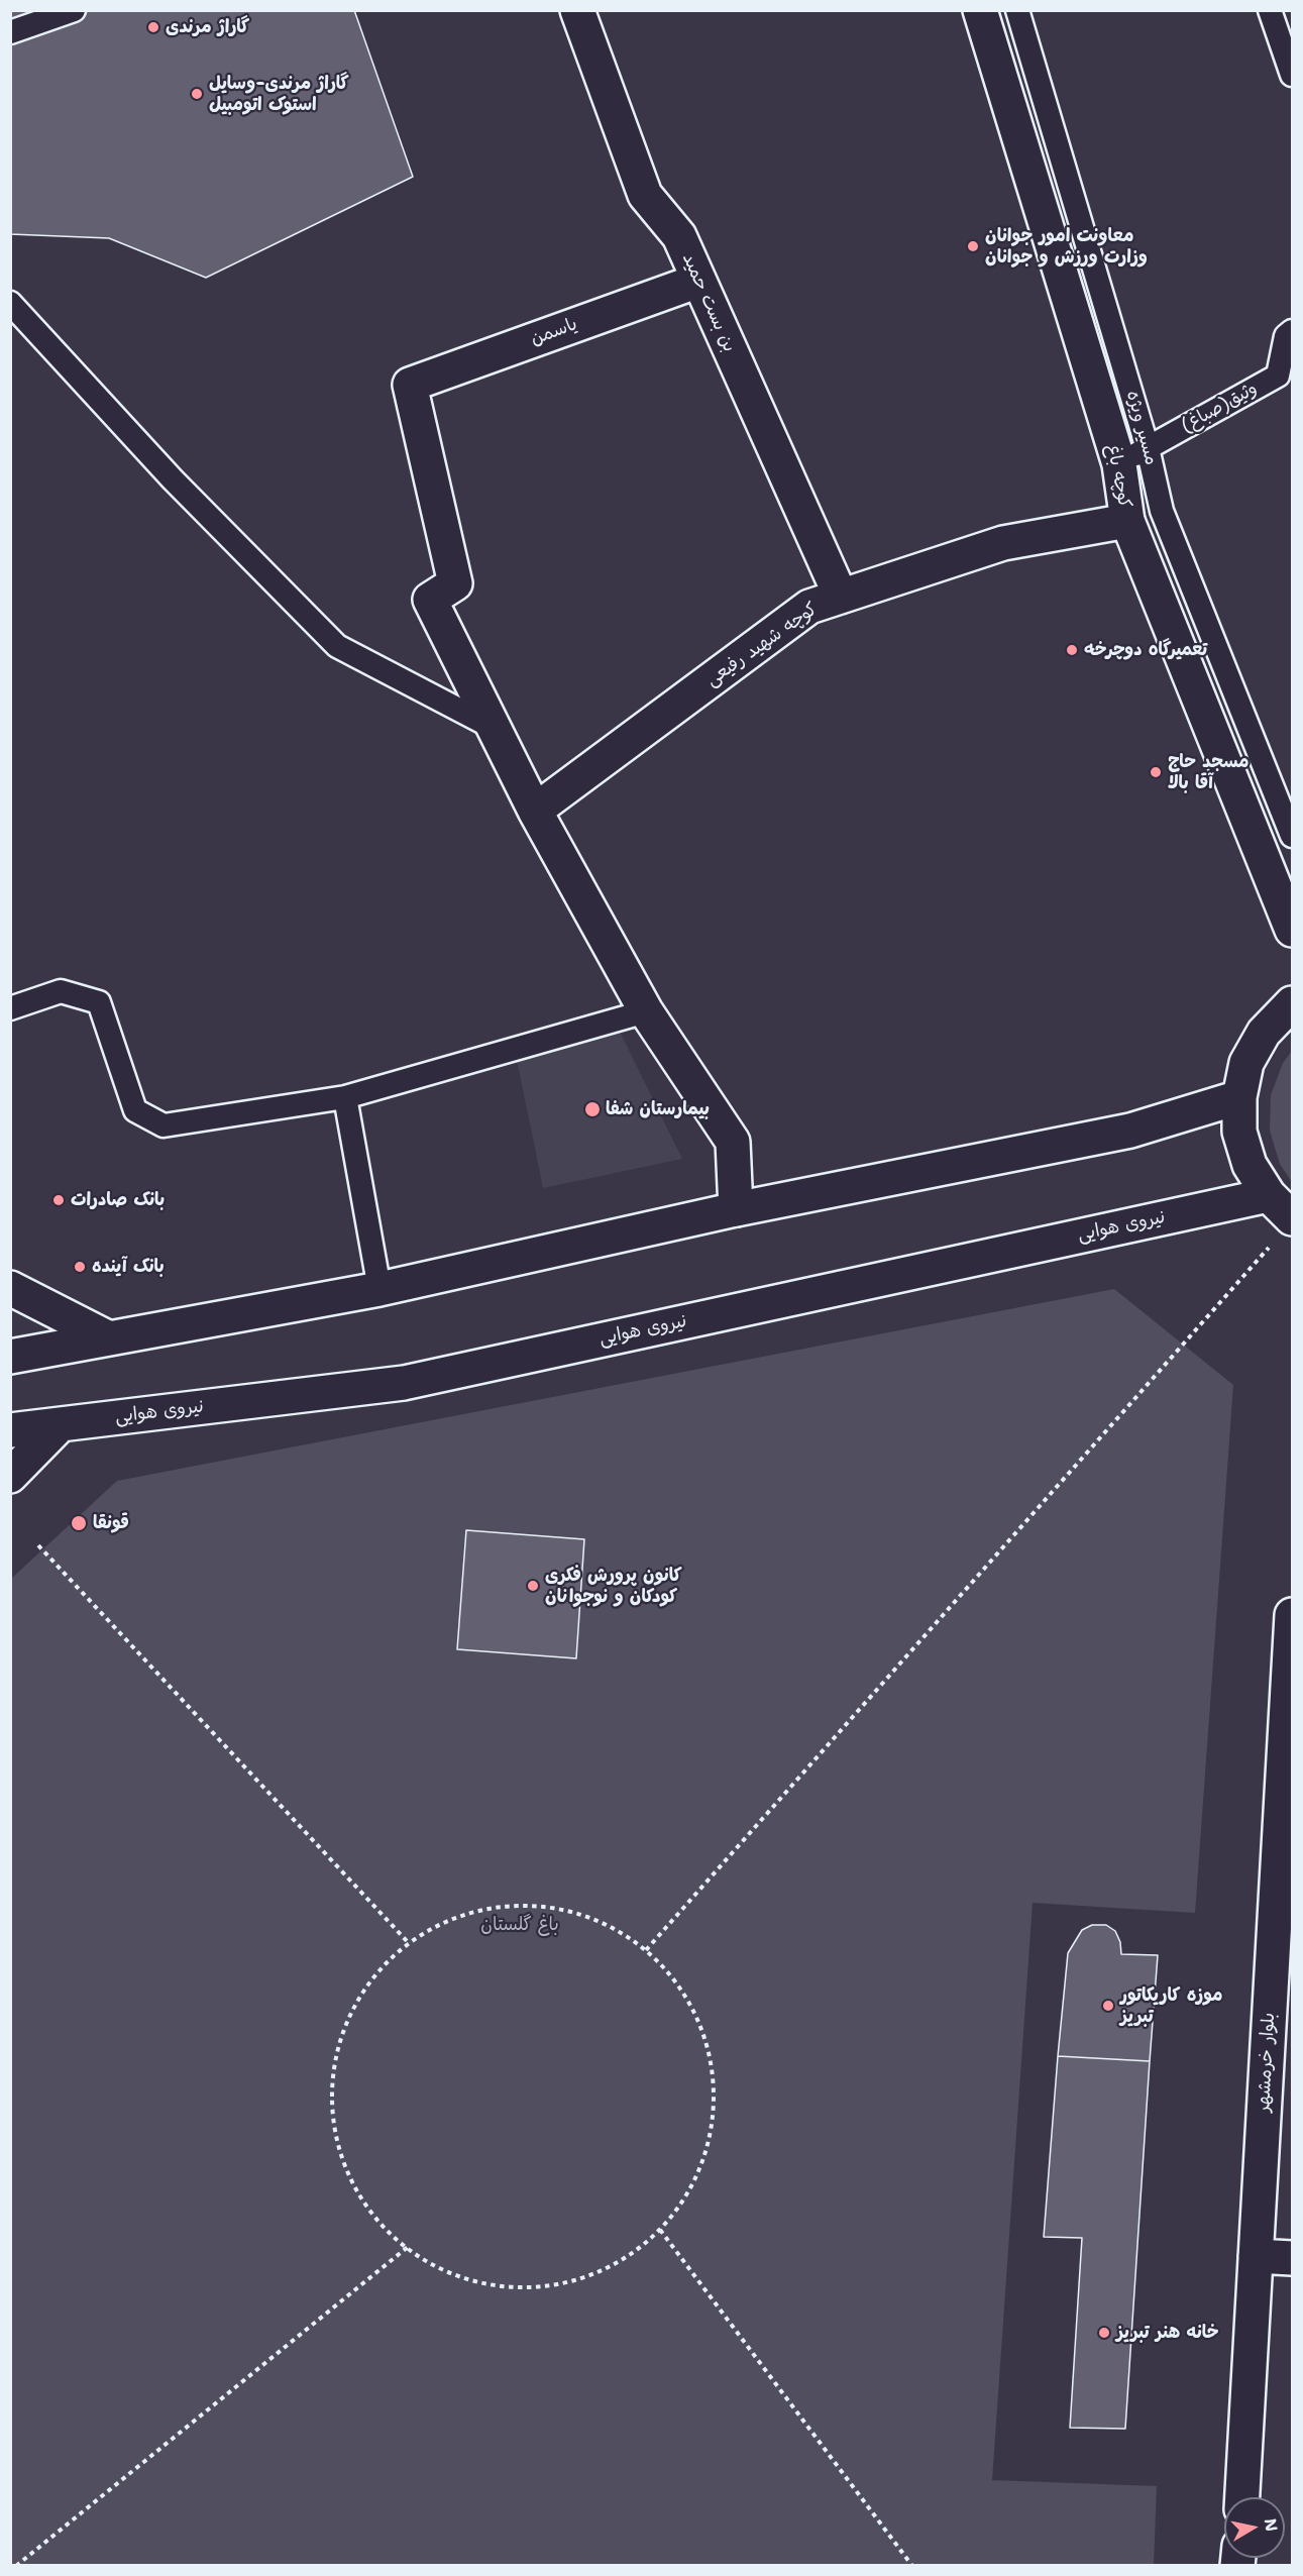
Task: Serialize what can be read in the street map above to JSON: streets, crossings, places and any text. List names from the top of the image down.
{
  "streets": {
    "main road": [
      "بن بست حمید",
      "یاسمن",
      "کوچه باغ",
      "کوچه شهید رفیعی",
      "نیروی هوایی",
      "بلوار خرمشهر"
    ],
    "lane": ["وثیق(صباغ)", "مسیر ویژه"]
  },
  "crossings": [
    ["بن بست حمید", "یاسمن"],
    ["بن بست حمید", "کوچه شهید رفیعی"],
    ["وثیق(صباغ)", "مسیر ویژه"],
    ["وثیق(صباغ)", "کوچه باغ"],
    ["کوچه باغ", "کوچه شهید رفیعی"]
  ],
  "parks": ["باغ گلستان"],
  "places": [
    "گاراژ مرندی",
    "گاراژ مرندی-وسایل استوک اتومبیل",
    "معاونت امور جوانان وزارت ورزش و جوانان",
    "تعمیرگاه دوچرخه",
    "مسجد حاج آقا بالا",
    "بیمارستان شفا",
    "بانک صادرات",
    "بانک آینده",
    "قونقا",
    "کانون پرورش فکری کودکان و نوجوانان",
    "موزه کاریکاتور تبریز",
    "خانه هنر تبریز"
  ],
  "north": "right"
}
